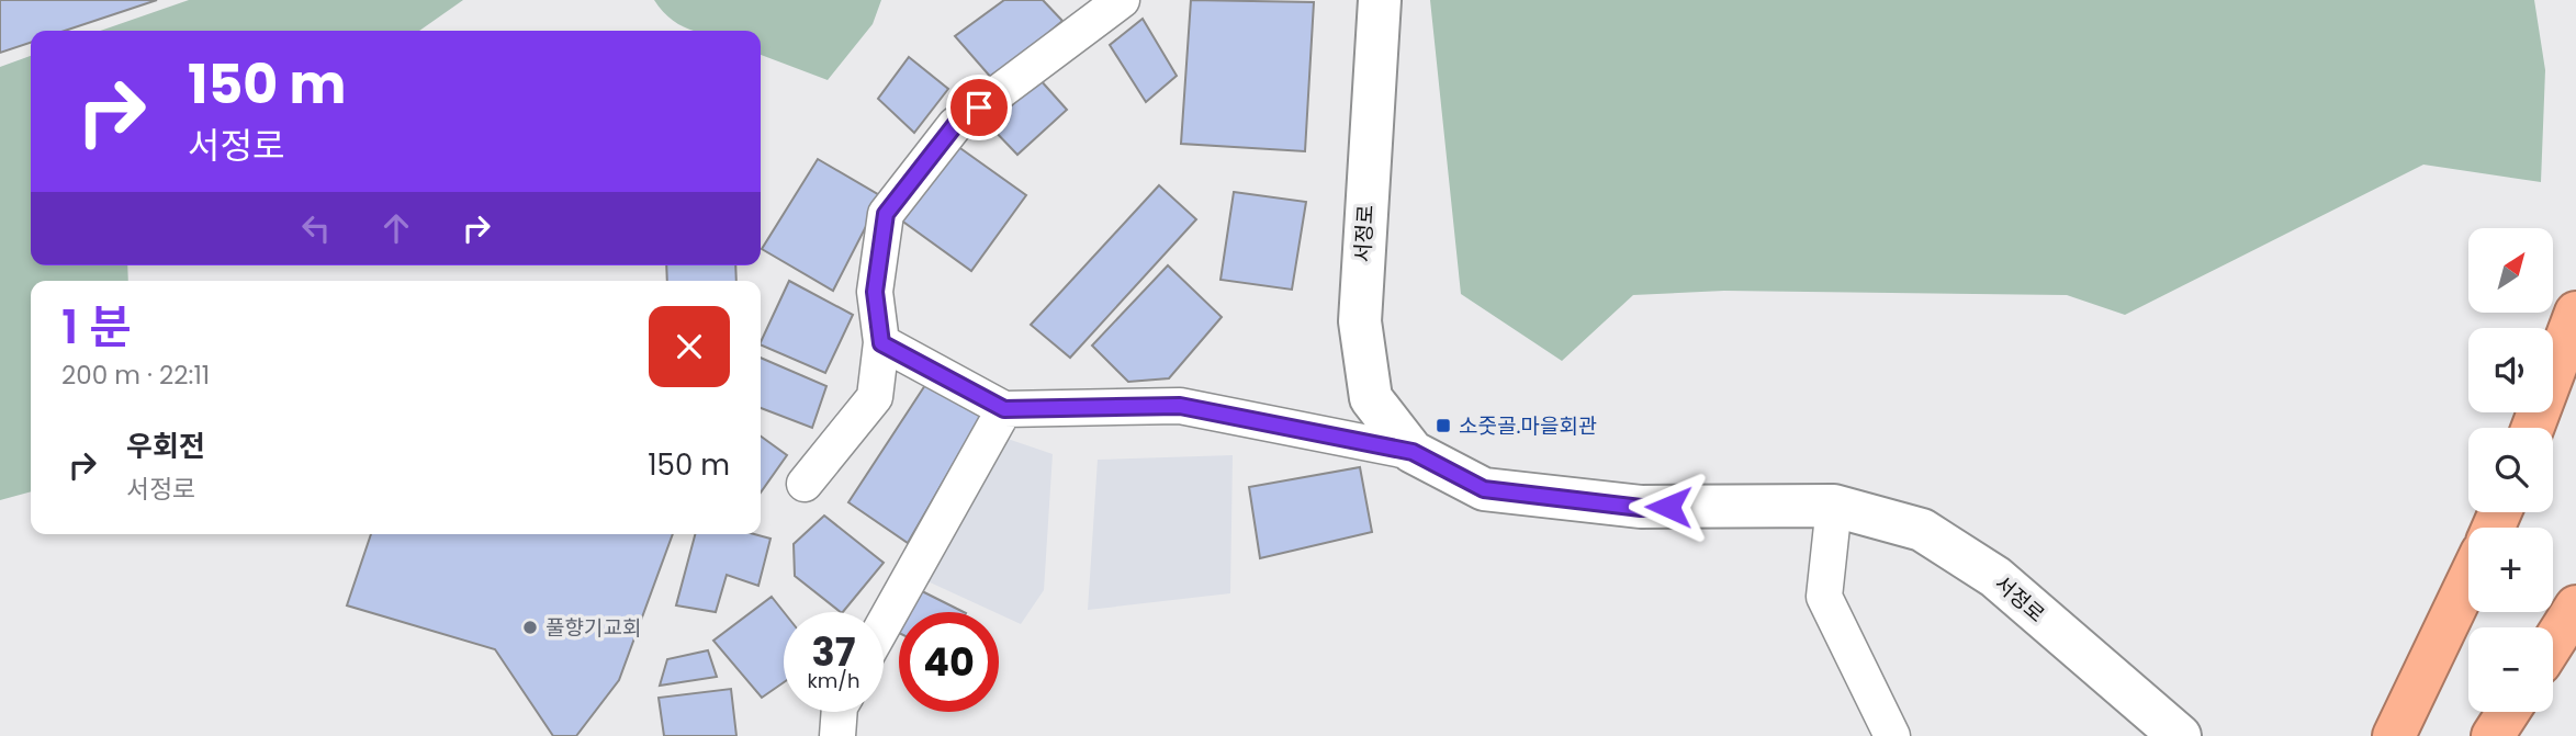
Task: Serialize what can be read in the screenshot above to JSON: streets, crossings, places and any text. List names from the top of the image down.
{
  "streets": {
    "street": ["서정로"]
  },
  "places": {
    "transit": ["소줏골.마을회관"],
    "other": ["풀향기교회"]
  },
  "north": "top right",
  "page": {
    "turn": ["150 m", "서정로"],
    "map_buttons": ["+", "−"],
    "heading": ["1 분", "200 m · 22:11"],
    "list": [
      {
        "name": "우회전",
        "note": "서정로",
        "value": "150 m"
      }
    ],
    "speed": "37 km/h",
    "limit": "40"
  }
}
